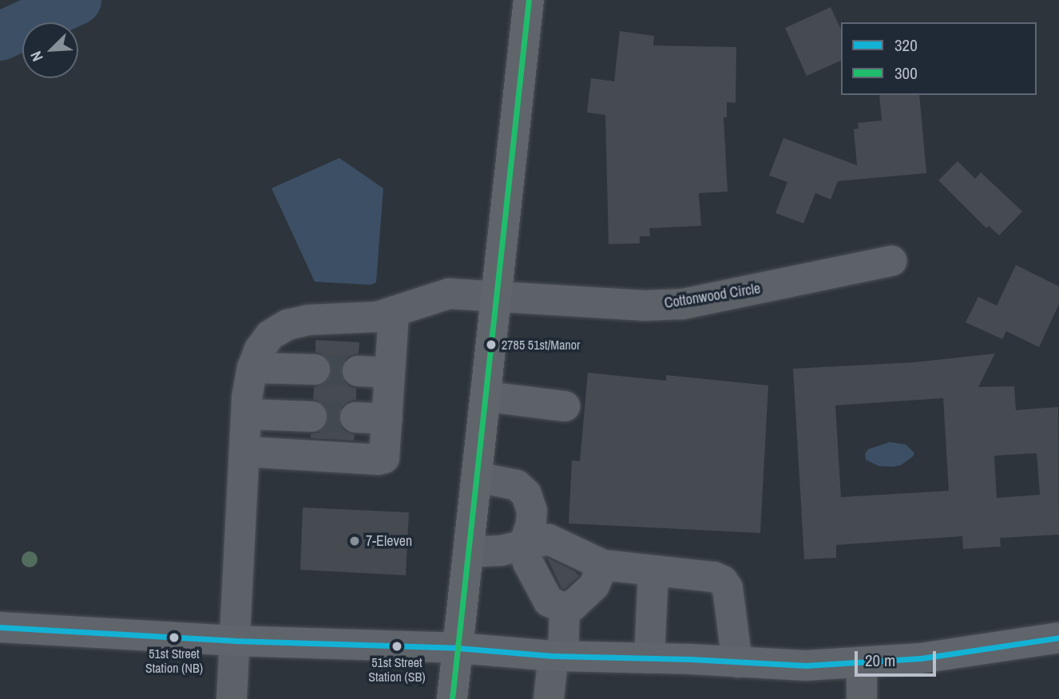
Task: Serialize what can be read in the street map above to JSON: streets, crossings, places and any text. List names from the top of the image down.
{
  "streets": {
    "street": ["Cottonwood Circle"]
  },
  "places": [
    "2785 51st/Manor",
    "7-Eleven",
    "51st Street Station (NB)",
    "51st Street Station (SB)"
  ],
  "lines": ["transit line 300", "transit line 320"],
  "legend": ["320", "300"],
  "scale_bar": "20 m",
  "north": "bottom left"
}
